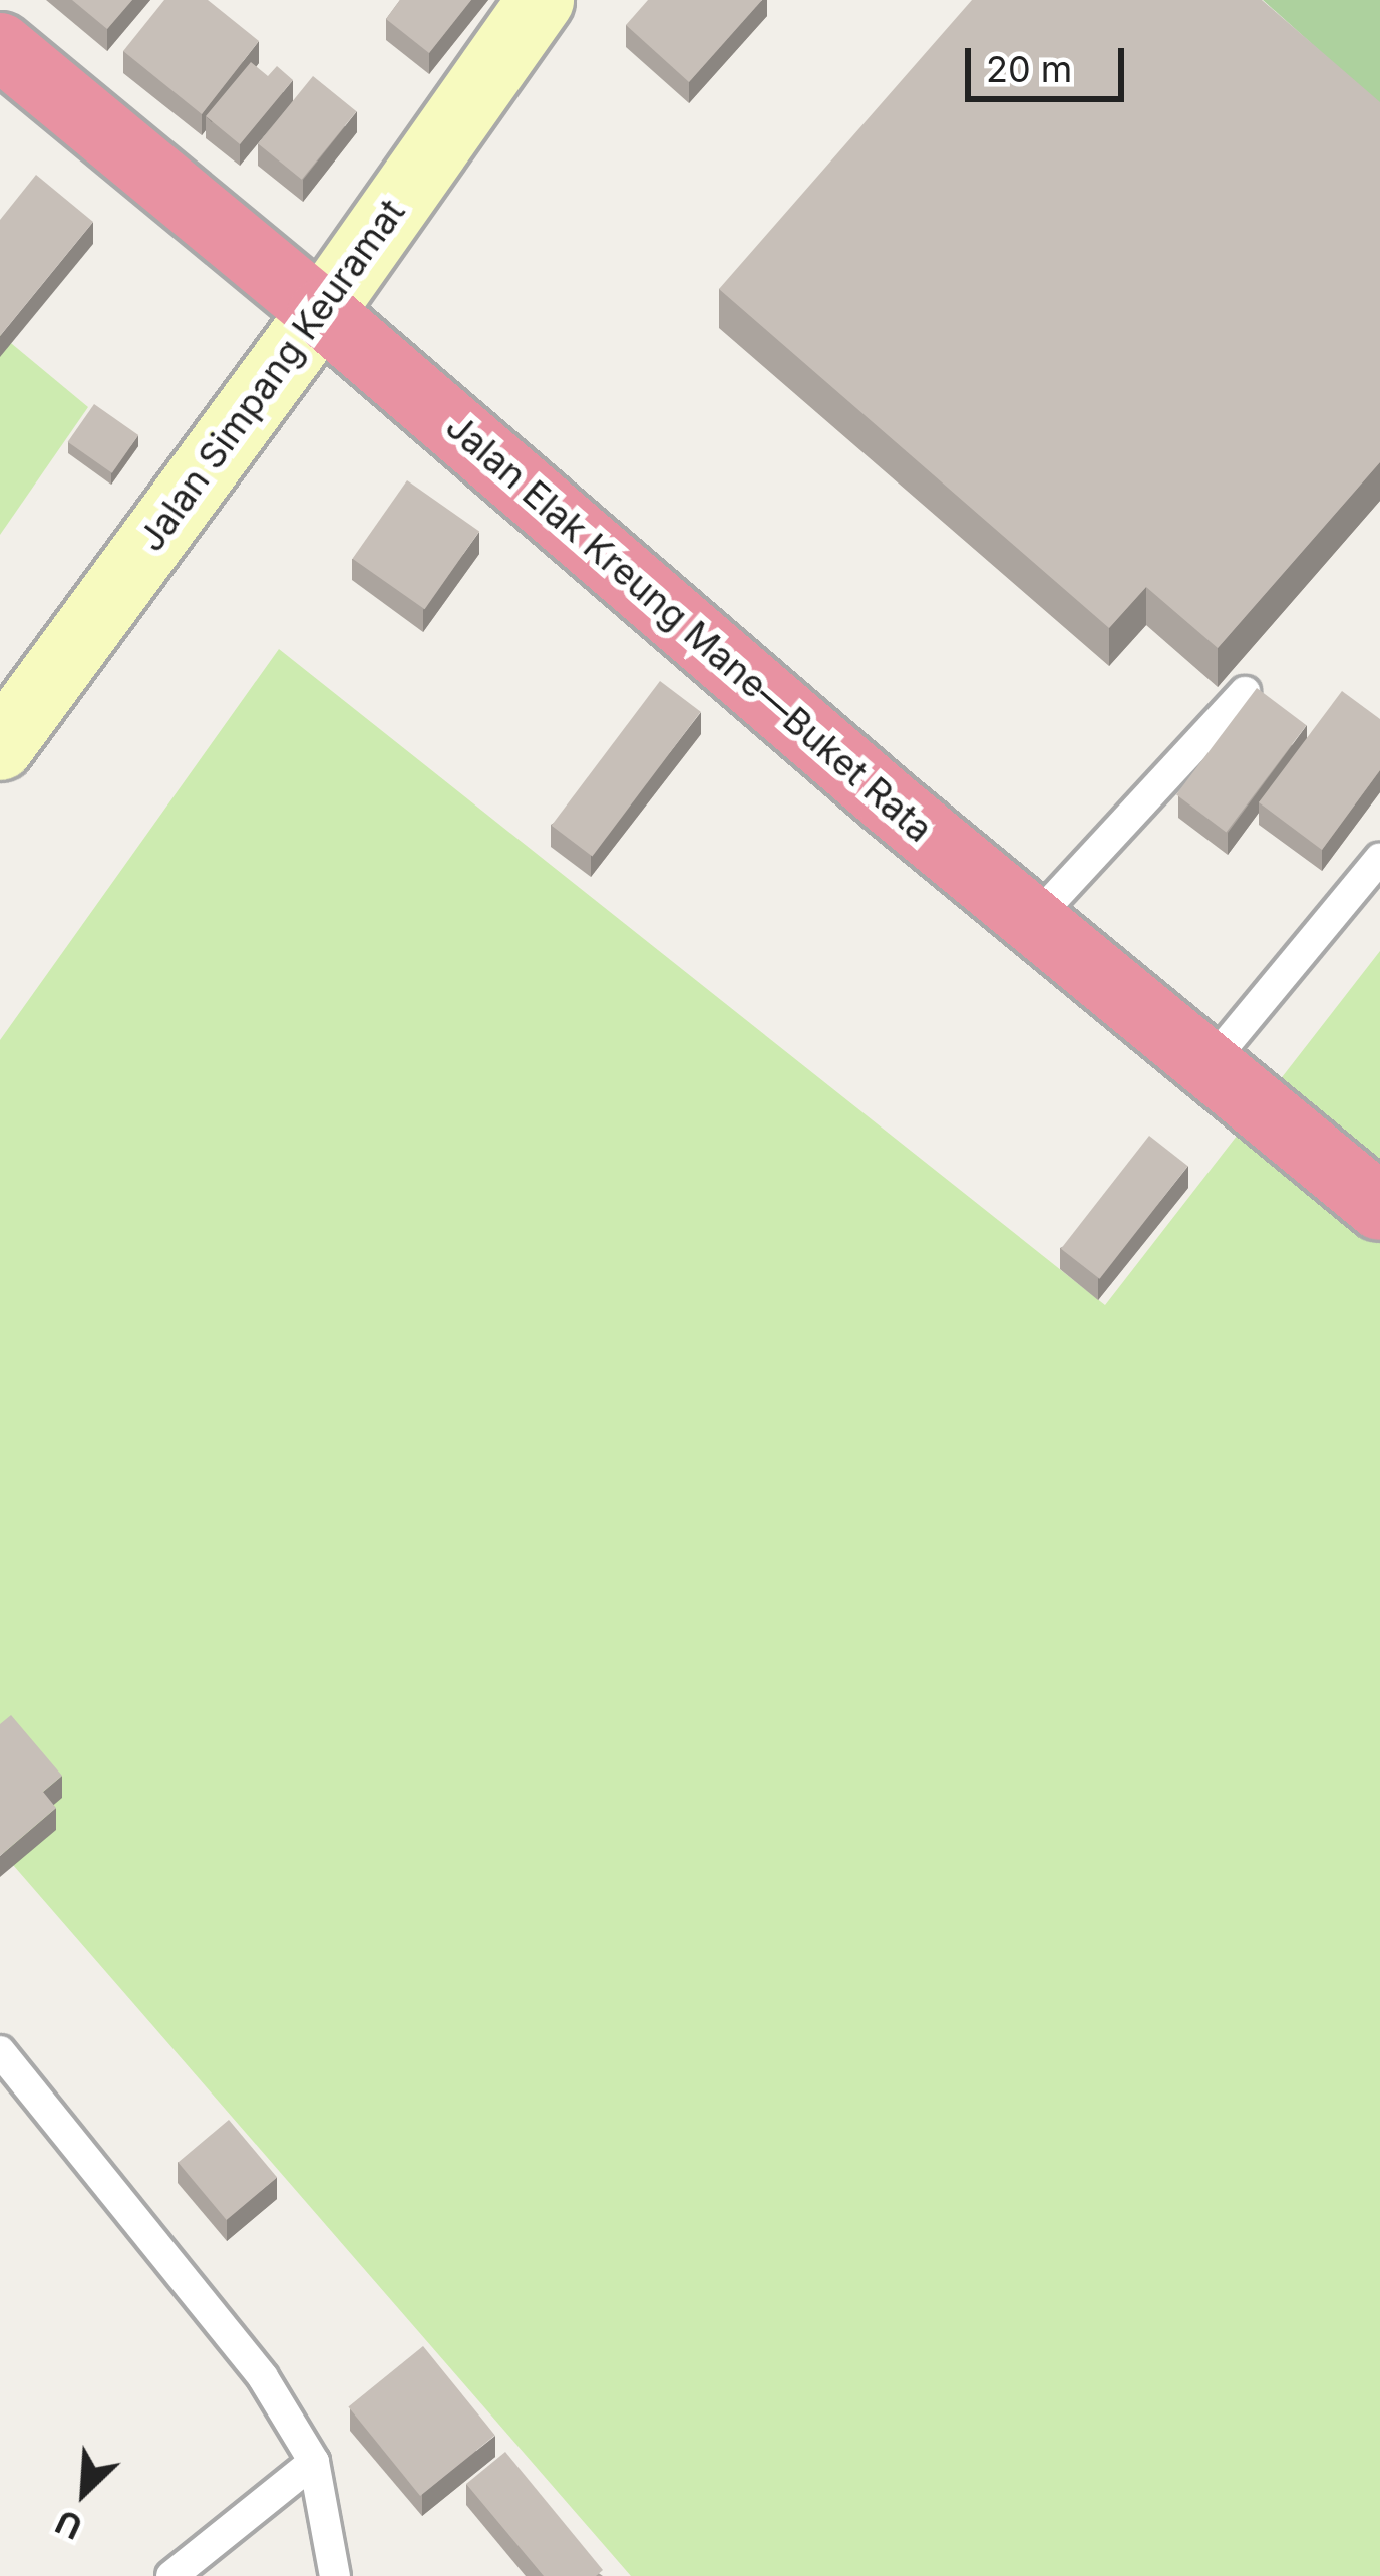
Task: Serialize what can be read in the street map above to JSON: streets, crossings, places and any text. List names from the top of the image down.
{
  "streets": {
    "highway": ["Jalan Elak Kreung Mane—Buket Rata"],
    "main road": ["Jalan Simpang Keuramat"]
  },
  "crossings": [
    ["Jalan Simpang Keuramat", "Jalan Elak Kreung Mane—Buket Rata"]
  ],
  "scale_bar": "20 m",
  "north": "bottom left"
}
